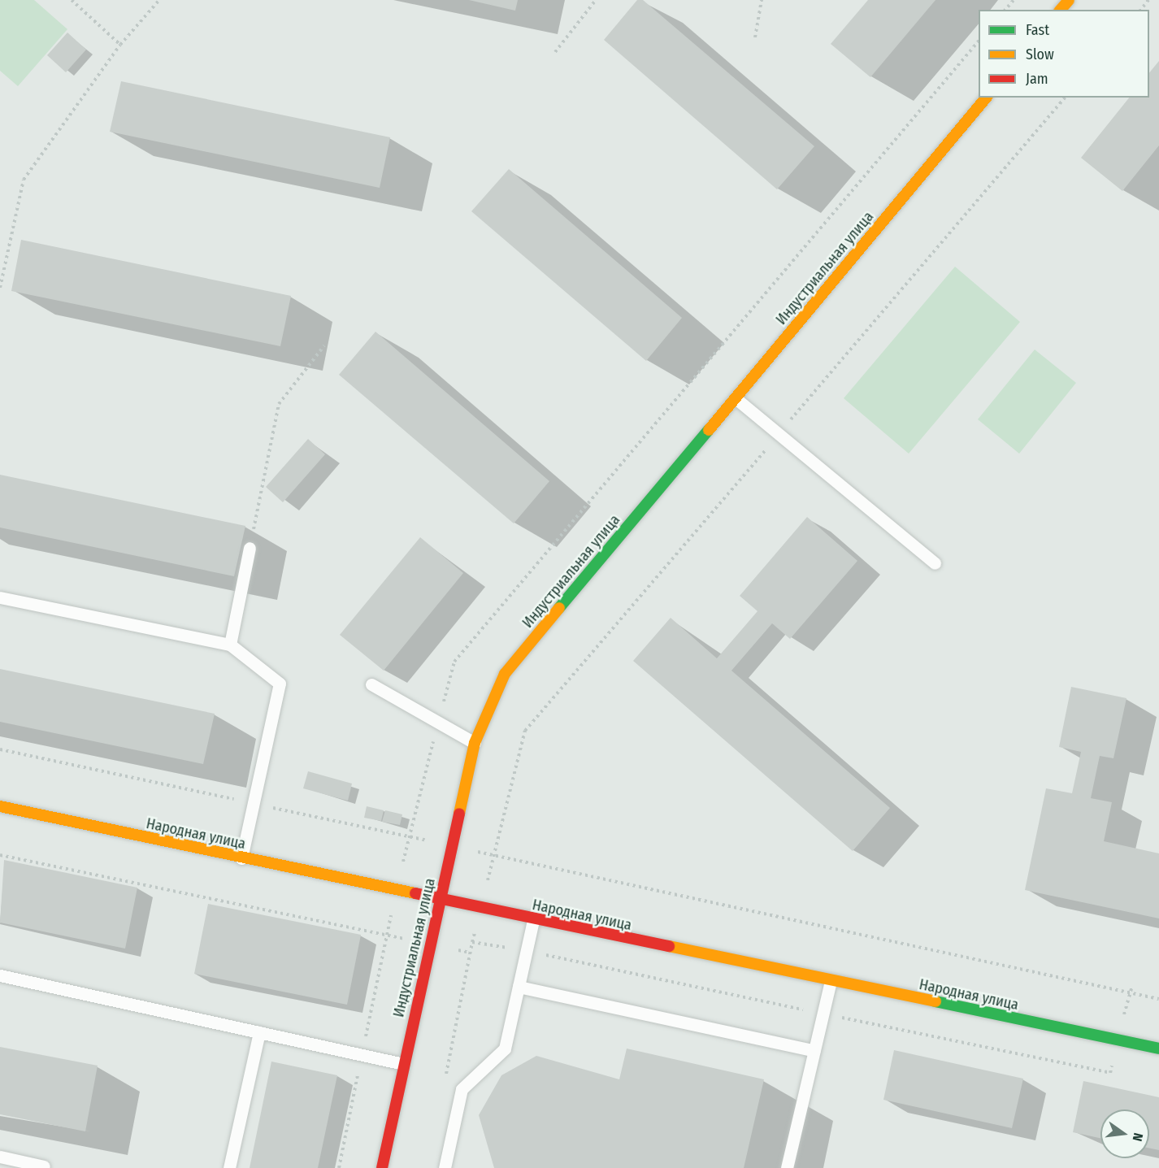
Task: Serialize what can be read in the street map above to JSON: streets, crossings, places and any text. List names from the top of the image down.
{
  "streets": {
    "street": ["Индустриальная улица", "Народная улица"]
  },
  "crossings": [
    ["Индустриальная улица", "Народная улица"]
  ],
  "legend": ["Fast", "Slow", "Jam"],
  "north": "right"
}
